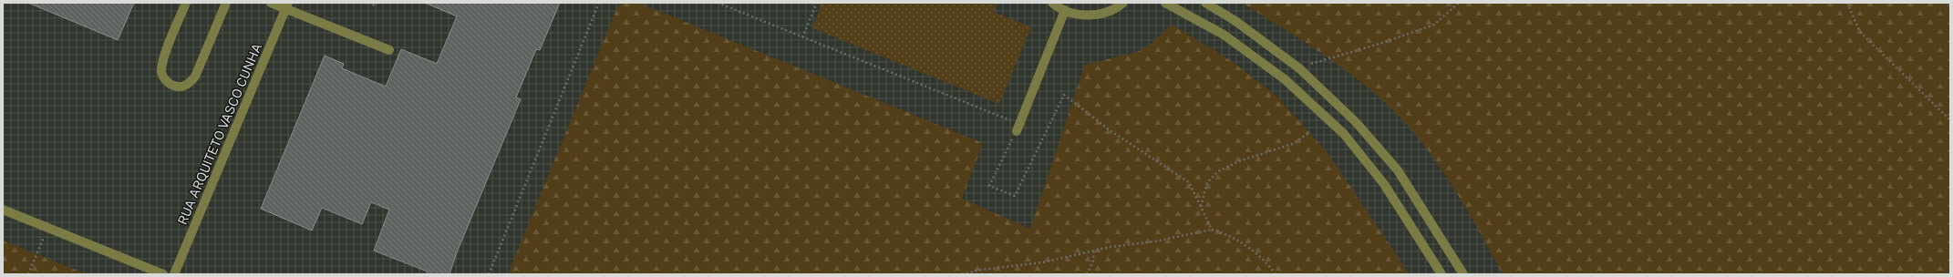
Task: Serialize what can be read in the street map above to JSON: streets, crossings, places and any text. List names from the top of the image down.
{
  "streets": {
    "street": ["RUA ARQUITETO VASCO CUNHA"]
  }
}
